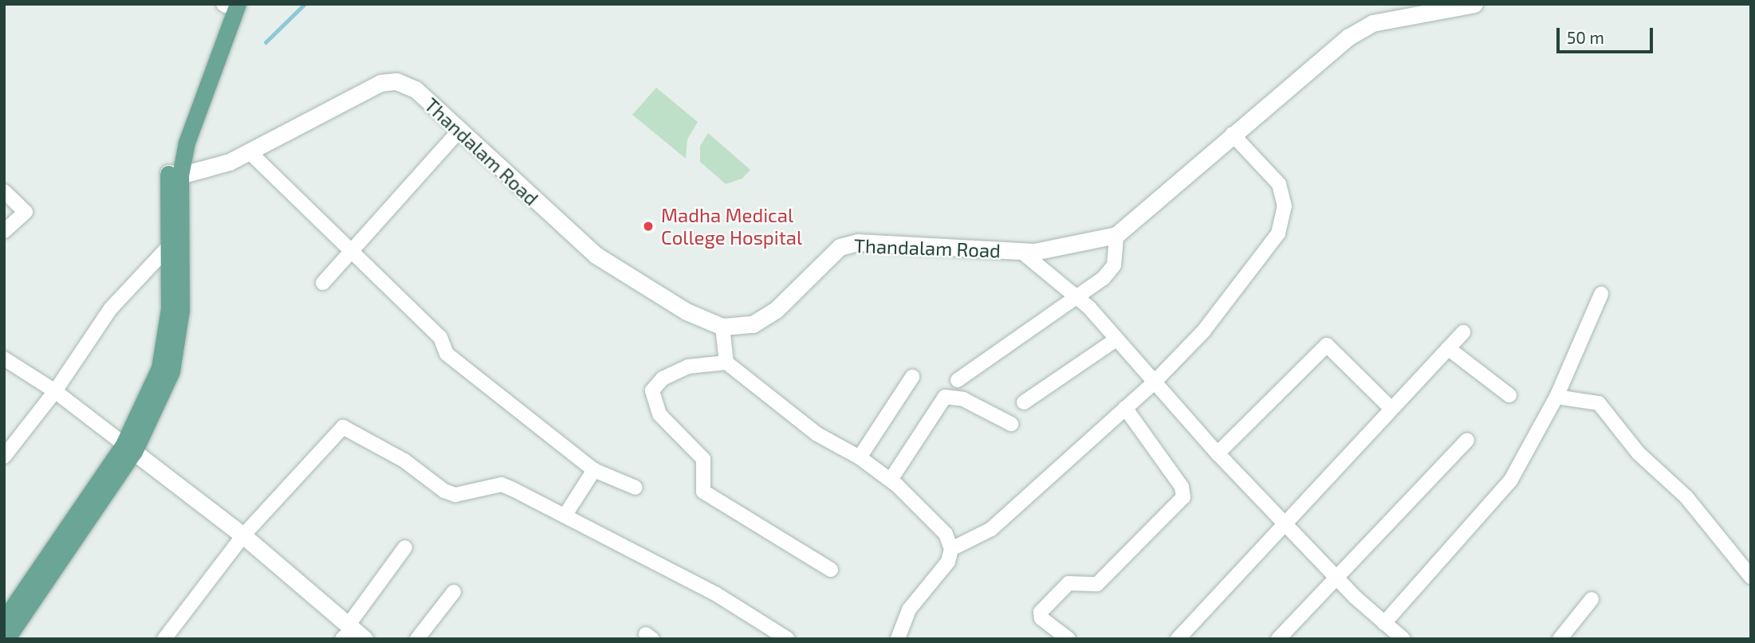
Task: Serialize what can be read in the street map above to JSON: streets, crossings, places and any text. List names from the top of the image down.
{
  "streets": {
    "street": ["Thandalam Road"]
  },
  "places": ["Madha Medical College Hospital"],
  "scale_bar": "50 m"
}
